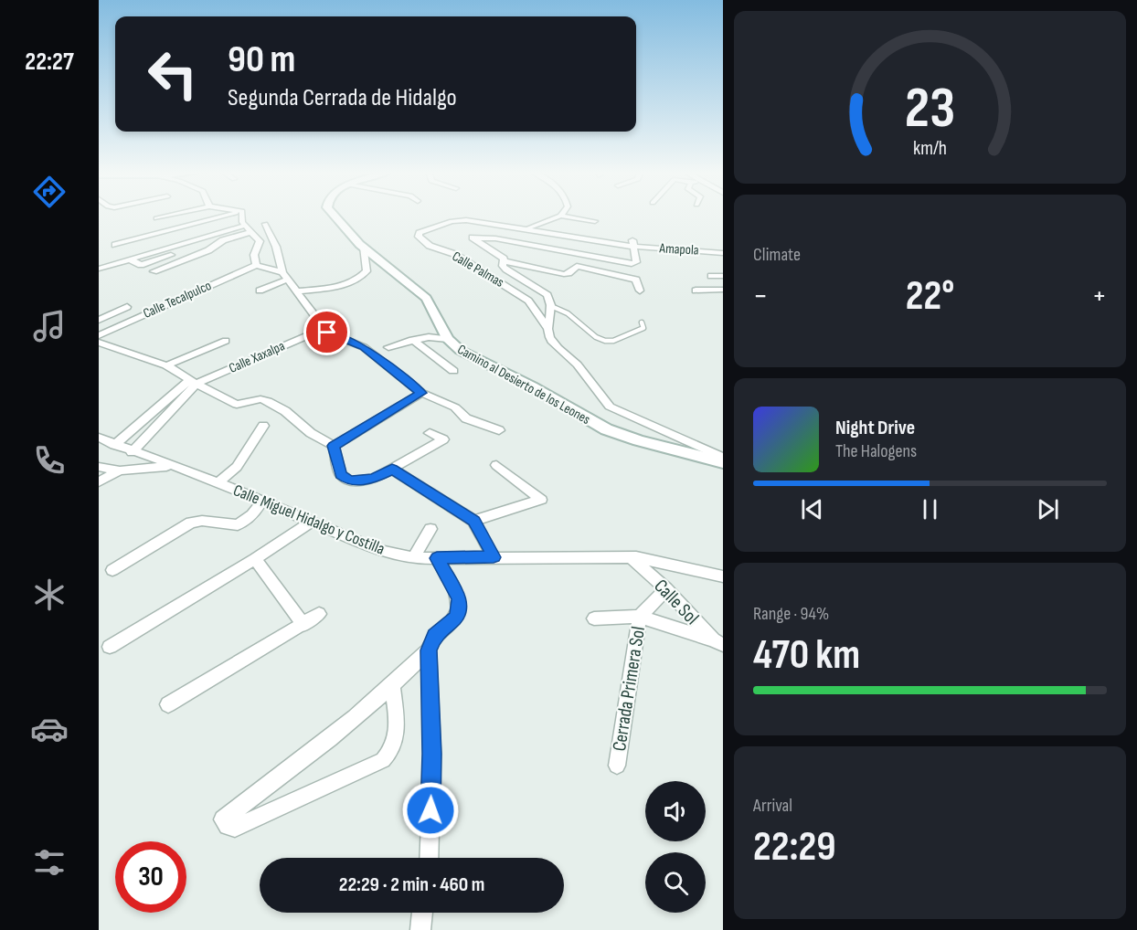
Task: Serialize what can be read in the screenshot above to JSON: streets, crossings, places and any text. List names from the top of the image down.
{
  "streets": {
    "main road": ["Camino al Desierto de los Leones"],
    "street": [
      "Amapola",
      "Calle Palmas",
      "Calle Tecalpulco",
      "Calle Xaxalpa",
      "Calle Miguel Hidalgo y Costilla",
      "Calle Sol",
      "Cerrada Primera Sol"
    ]
  },
  "crossings": [
    ["Amapola", "Calle Palmas"],
    ["Calle Palmas", "Camino al Desierto de los Leones"],
    ["Calle Xaxalpa", "Calle Miguel Hidalgo y Costilla"],
    ["Calle Miguel Hidalgo y Costilla", "Calle Sol"],
    ["Calle Sol", "Cerrada Primera Sol"]
  ],
  "page": {
    "tabs": "22:27",
    "turn": ["90 m", "Segunda Cerrada de Hidalgo"],
    "tile": [
      "Climate",
      ["Range · 94%", "470 km"],
      ["Arrival", "22:29"]
    ],
    "heat": ["−", "22°", "+"],
    "song": ["Night Drive", "The Halogens"],
    "limit": "30",
    "trip": "22:29 · 2 min · 460 m",
    "gauge": ["23", "km/h"]
  }
}
